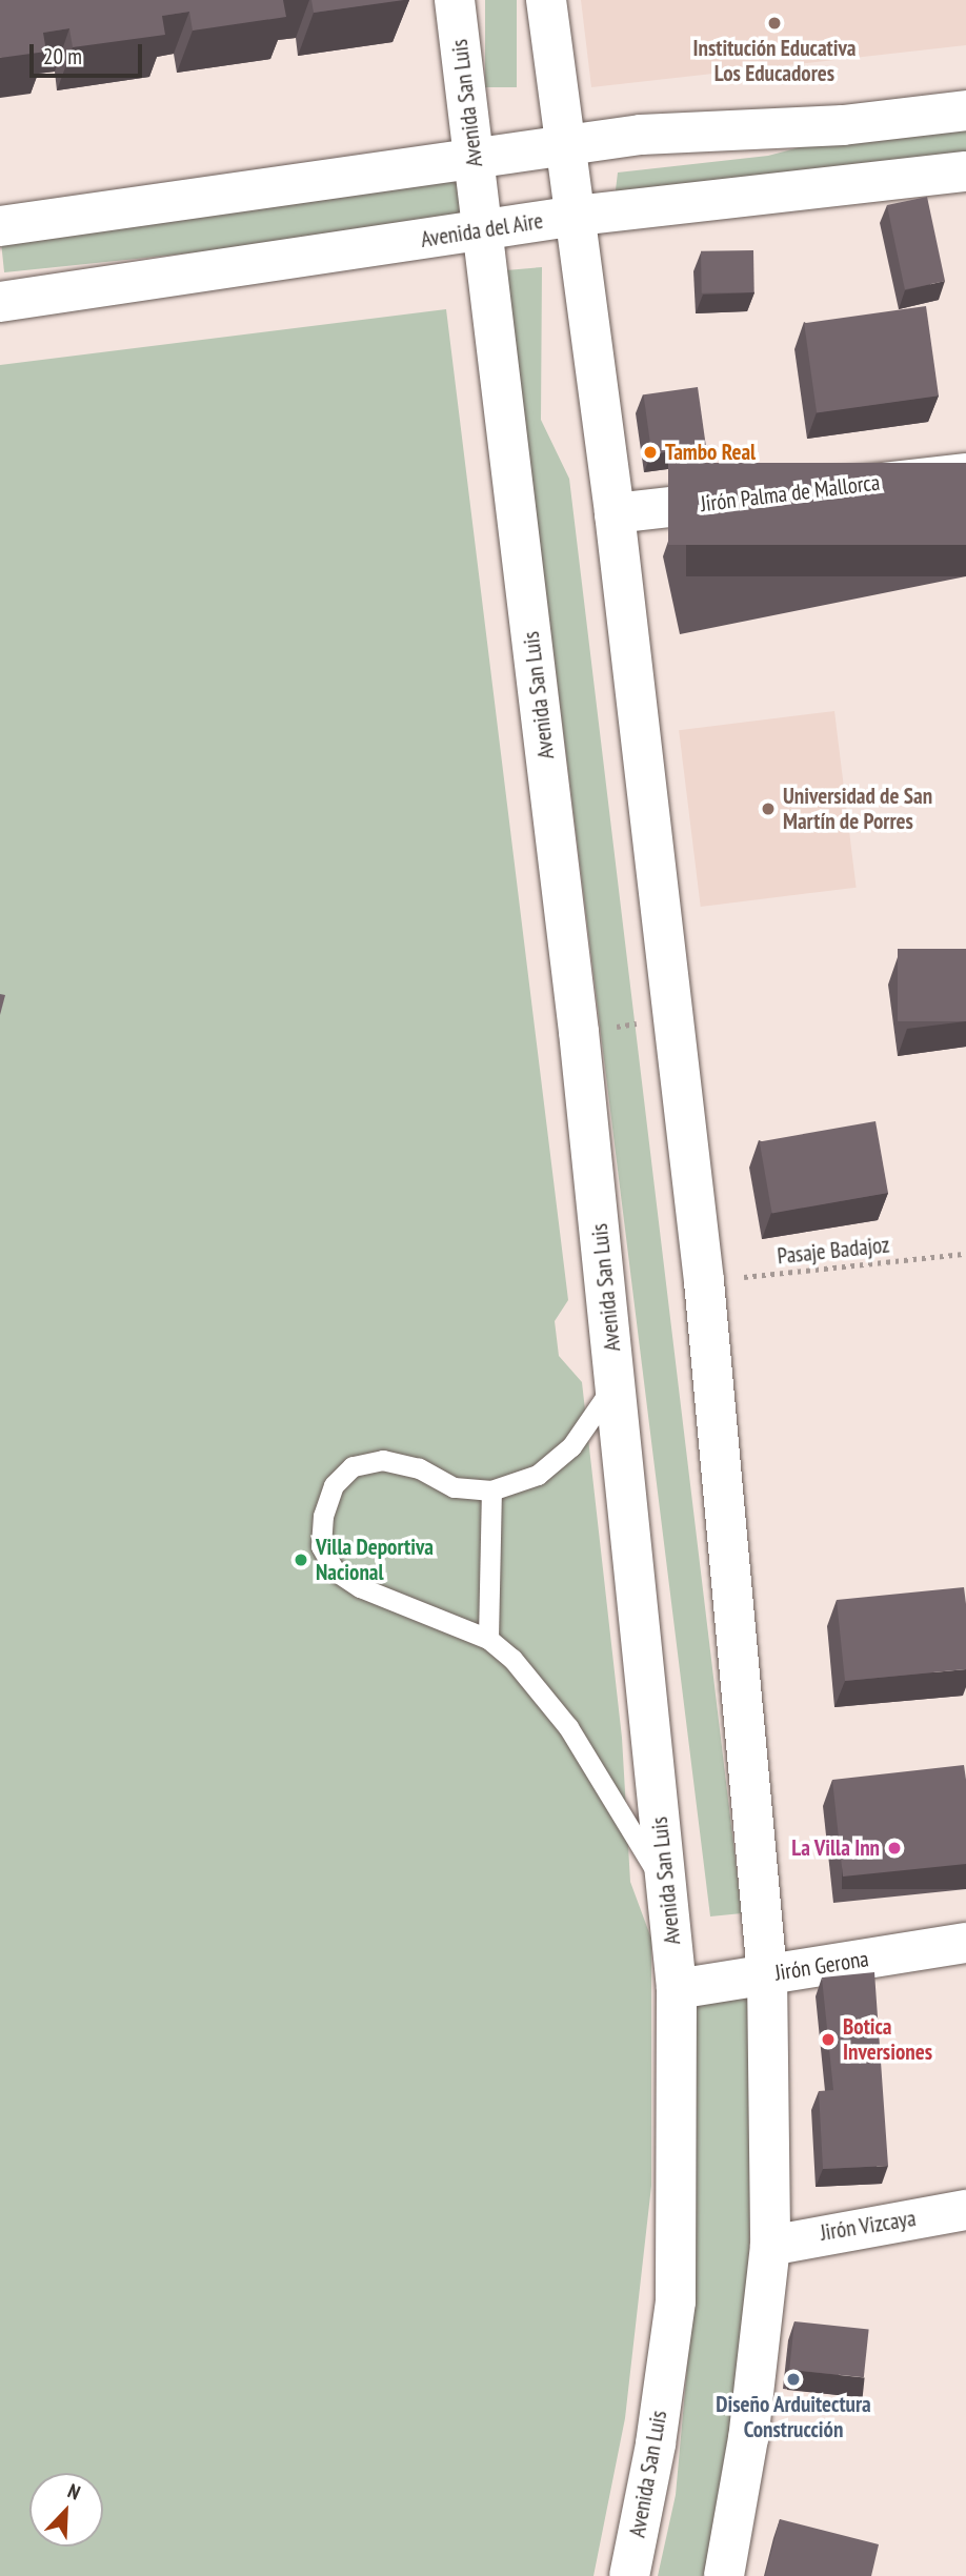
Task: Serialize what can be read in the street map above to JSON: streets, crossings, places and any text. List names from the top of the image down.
{
  "streets": {
    "main road": [
      "Avenida San Luis",
      "Avenida del Aire",
      "Jirón Palma de Mallorca",
      "Jirón Gerona",
      "Jirón Vizcaya"
    ],
    "path": ["Pasaje Badajoz"]
  },
  "crossings": [
    ["Avenida San Luis", "Avenida del Aire"],
    ["Avenida San Luis", "Jirón Gerona"]
  ],
  "places": [
    "Institución Educativa Los Educadores",
    "Tambo Real",
    "Universidad de San Martín de Porres",
    "Villa Deportiva Nacional",
    "La Villa Inn",
    "Botica Inversiones",
    "Diseño Arduitectura Construcción"
  ],
  "scale_bar": "20 m",
  "north": "top right"
}
